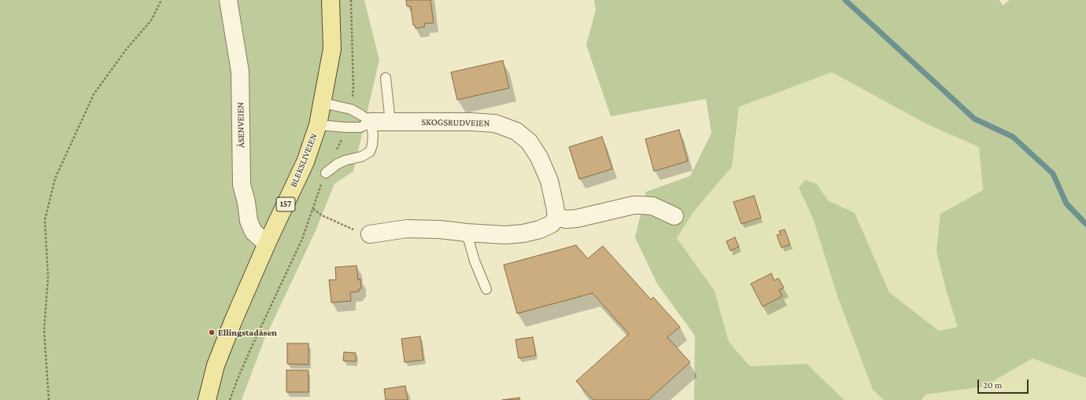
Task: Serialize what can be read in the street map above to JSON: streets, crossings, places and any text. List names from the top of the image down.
{
  "streets": {
    "main road": ["BLEKSLIVEIEN", "157"],
    "street": ["SKOGSRUDVEIEN", "ÅSENVEIEN"]
  },
  "crossings": [
    ["SKOGSRUDVEIEN", "BLEKSLIVEIEN"],
    ["ÅSENVEIEN", "BLEKSLIVEIEN"]
  ],
  "places": ["Ellingstadåsen"],
  "scale_bar": "20 m"
}
